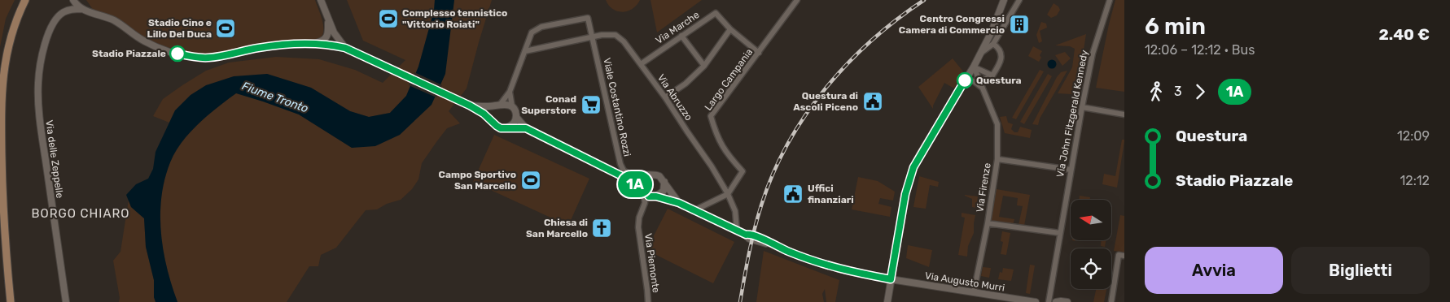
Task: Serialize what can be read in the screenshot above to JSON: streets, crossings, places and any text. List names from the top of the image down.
{
  "streets": {
    "street": [
      "Via Marche",
      "Largo Campania",
      "Via Abruzzo",
      "Viale Costantino Rozzi",
      "Via John Fitzgerald Kennedy",
      "Via delle Zeppelle",
      "Via Firenze",
      "Via Piemonte",
      "Via Augusto Murri"
    ]
  },
  "crossings": [
    ["Via Marche", "Largo Campania"],
    ["Via Marche", "Via Abruzzo"],
    ["Largo Campania", "Via Abruzzo"],
    ["Via Abruzzo", "Viale Costantino Rozzi"],
    ["Via Abruzzo", "Via Augusto Murri"],
    ["Via Firenze", "Via Augusto Murri"]
  ],
  "districts": ["BORGO CHIARO"],
  "water": ["Fiume Tronto"],
  "places": {
    "sports": ["Complesso tennistico \"Vittorio Roiati\"", "Stadio Cino e Lillo Del Duca", "Campo Sportivo San Marcello"],
    "building": ["Centro Congressi Camera di Commercio"],
    "other": ["Stadio Piazzale", "Questura"],
    "public building": ["Questura di Ascoli Piceno", "Uffici finanziari"],
    "supermarket": ["Conad Superstore"],
    "church": ["Chiesa di San Marcello"]
  },
  "lines": ["bus line 1A"],
  "north": "left",
  "page": {
    "on_map": "1A",
    "heading": ["6 min", "12:06 – 12:12 · Bus", "2.40 €"],
    "legs": ["3", "1A"],
    "list": [
      {
        "name": "Questura",
        "value": "12:09"
      },
      {
        "name": "Stadio Piazzale",
        "value": "12:12"
      }
    ],
    "buttons": ["Avvia", "Biglietti"]
  }
}
